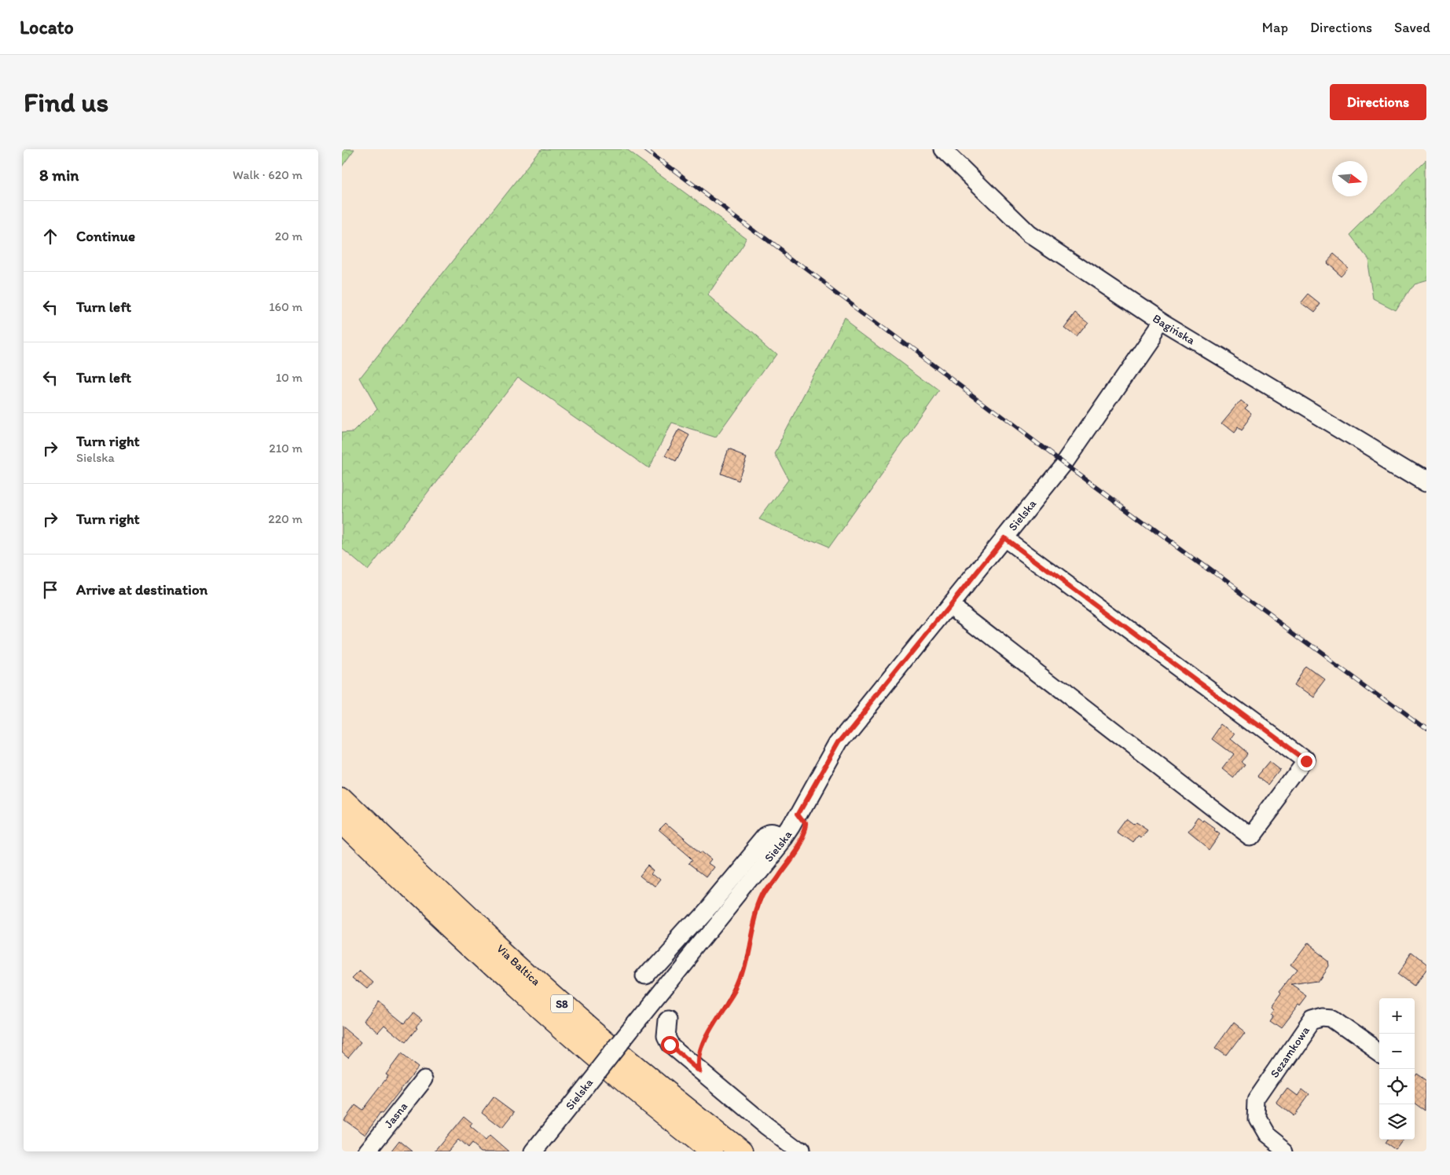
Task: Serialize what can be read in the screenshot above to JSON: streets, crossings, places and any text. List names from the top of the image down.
{
  "streets": {
    "highway": ["Via Baltica", "S8"],
    "street": [
      "Bagińska",
      "Sielska",
      "Sezamkowa",
      "Jasna"
    ]
  },
  "crossings": [
    ["Bagińska", "Sielska"]
  ],
  "north": "right",
  "page": {
    "header": "Locato",
    "nav": ["Map", "Directions", "Saved"],
    "buttons": "Directions",
    "title": "Find us",
    "heading": ["8 min", "Walk · 620 m"],
    "list": [
      ["Continue", "20 m"],
      ["Turn left", "160 m"],
      ["Turn left", "10 m"],
      ["Turn right", "Sielska", "210 m"],
      ["Turn right", "220 m"],
      "Arrive at destination"
    ],
    "map_buttons": ["+", "−"]
  }
}
